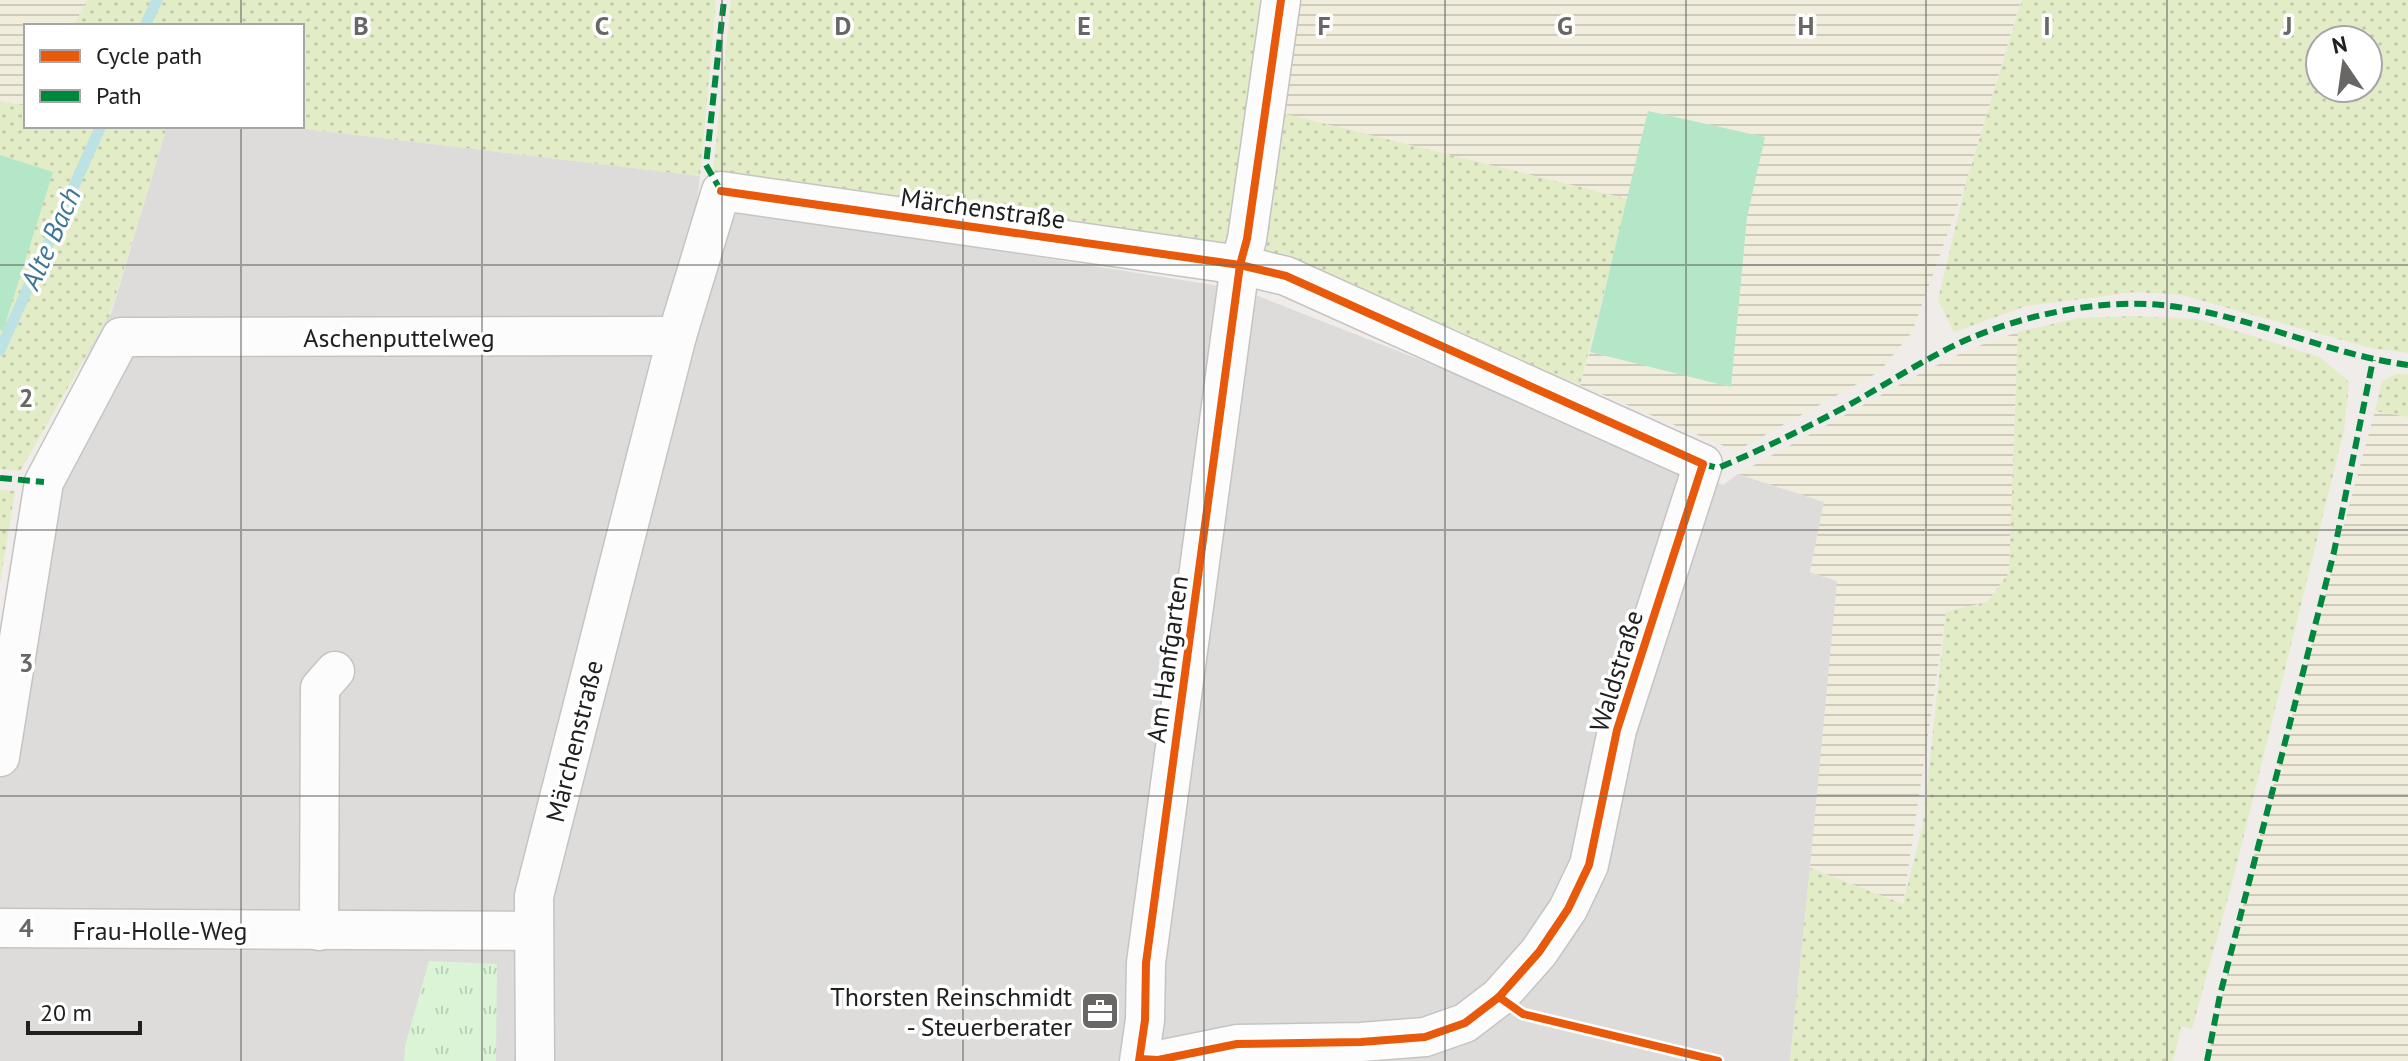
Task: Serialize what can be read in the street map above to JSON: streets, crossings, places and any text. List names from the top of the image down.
{
  "streets": {
    "street": [
      "Märchenstraße",
      "Aschenputtelweg",
      "Am Hanfgarten",
      "Waldstraße",
      "Frau-Holle-Weg"
    ]
  },
  "crossings": [
    ["Märchenstraße", "Aschenputtelweg"],
    ["Märchenstraße", "Am Hanfgarten"],
    ["Märchenstraße", "Waldstraße"],
    ["Märchenstraße", "Frau-Holle-Weg"],
    ["Am Hanfgarten", "Waldstraße"]
  ],
  "water": ["Alte Bach"],
  "places": {
    "office": ["Thorsten Reinschmidt - Steuerberater"]
  },
  "legend": ["Cycle path", "Path"],
  "scale_bar": "20 m",
  "north": "top",
  "grid": {
    "columns": [
      "B",
      "C",
      "D",
      "E",
      "F",
      "G",
      "H",
      "I",
      "J"
    ],
    "rows": ["2", "3", "4"]
  }
}
